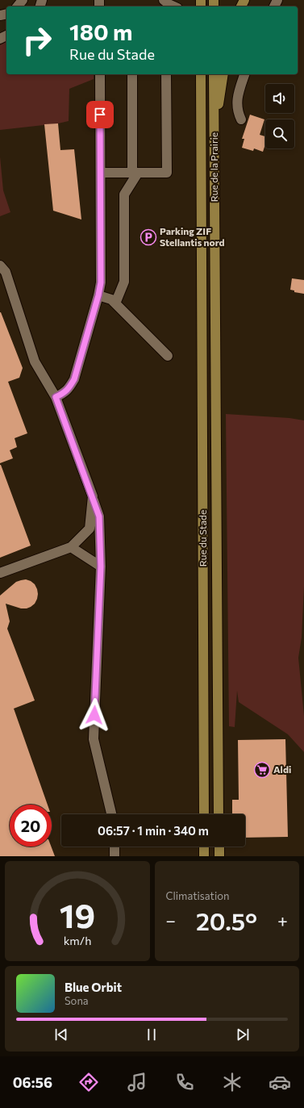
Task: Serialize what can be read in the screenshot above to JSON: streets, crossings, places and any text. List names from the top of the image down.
{
  "streets": {
    "main road": ["Rue de la Prairie", "Rue du Stade"]
  },
  "crossings": [
    ["Rue de la Prairie", "Rue du Stade"]
  ],
  "places": {
    "parking": ["Parking ZIF Stellantis nord"],
    "supermarket": ["Aldi"]
  },
  "page": {
    "turn": ["180 m", "Rue du Stade"],
    "limit": "20",
    "trip": "06:57 · 1 min · 340 m",
    "tile": "Climatisation",
    "heat": ["−", "20.5°", "+"],
    "song": ["Blue Orbit", "Sona"],
    "tabs": "06:56",
    "gauge": ["19", "km/h"]
  }
}
